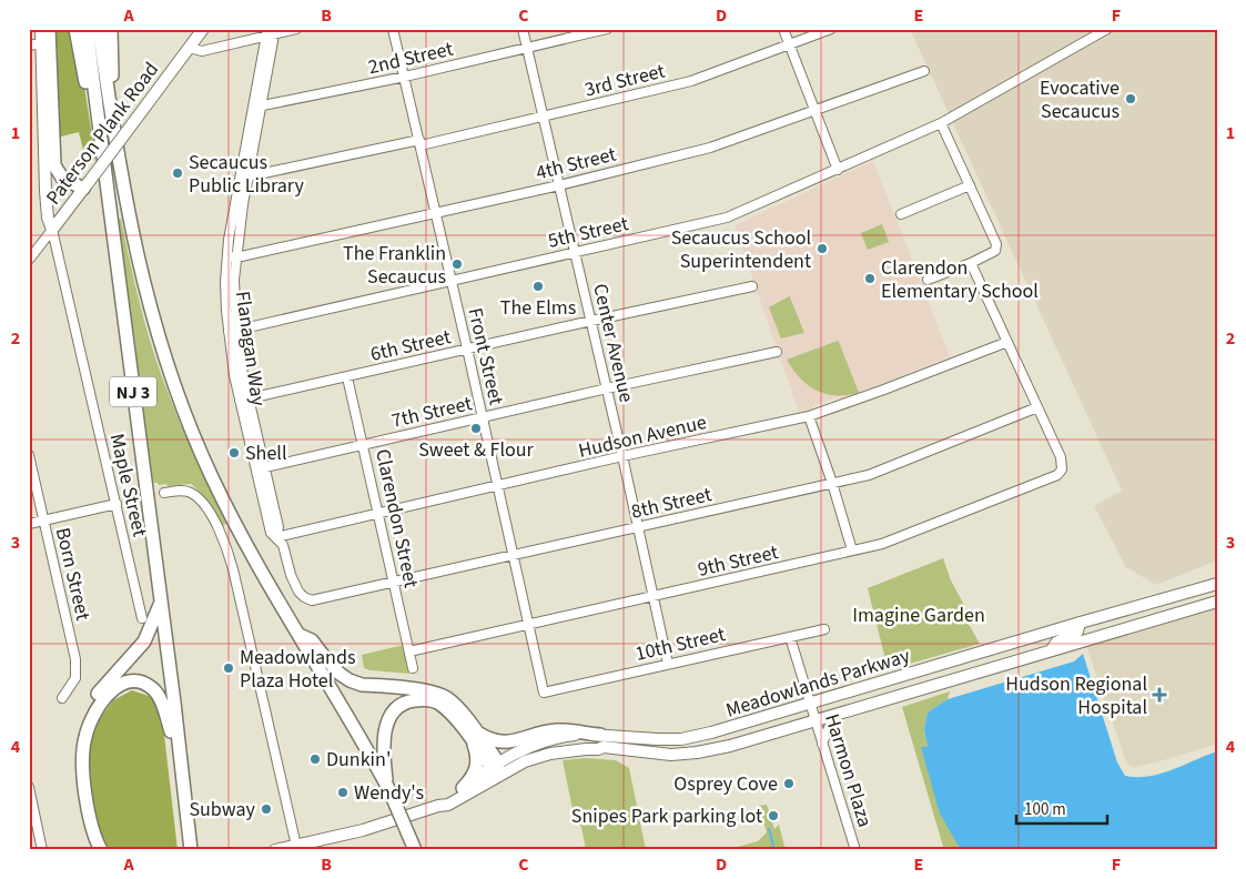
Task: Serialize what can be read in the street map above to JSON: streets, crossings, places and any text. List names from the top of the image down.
{
  "streets": {
    "highway": ["NJ 3"],
    "main road": ["Paterson Plank Road", "Meadowlands Parkway"],
    "street": [
      "2nd Street",
      "3rd Street",
      "4th Street",
      "5th Street",
      "Center Avenue",
      "6th Street",
      "Flanagan Way",
      "Front Street",
      "7th Street",
      "Hudson Avenue",
      "Maple Street",
      "8th Street",
      "Clarendon Street",
      "9th Street",
      "Born Street",
      "10th Street",
      "Harmon Plaza"
    ]
  },
  "crossings": [
    ["2nd Street", "Center Avenue"],
    ["2nd Street", "Flanagan Way"],
    ["2nd Street", "Front Street"],
    ["3rd Street", "Center Avenue"],
    ["3rd Street", "Flanagan Way"],
    ["3rd Street", "Front Street"],
    ["Paterson Plank Road", "Maple Street"],
    ["4th Street", "Center Avenue"],
    ["4th Street", "Flanagan Way"],
    ["4th Street", "Front Street"],
    ["5th Street", "Center Avenue"],
    ["5th Street", "Flanagan Way"],
    ["5th Street", "Front Street"],
    ["Center Avenue", "6th Street"],
    ["Center Avenue", "7th Street"],
    ["Center Avenue", "Hudson Avenue"],
    ["Center Avenue", "8th Street"],
    ["Center Avenue", "9th Street"],
    ["Center Avenue", "10th Street"],
    ["6th Street", "Flanagan Way"],
    ["6th Street", "Front Street"],
    ["6th Street", "Clarendon Street"],
    ["Flanagan Way", "7th Street"],
    ["Flanagan Way", "Hudson Avenue"],
    ["Flanagan Way", "8th Street"],
    ["Front Street", "7th Street"],
    ["Front Street", "Hudson Avenue"],
    ["Front Street", "8th Street"],
    ["Front Street", "9th Street"],
    ["Front Street", "10th Street"],
    ["7th Street", "Clarendon Street"],
    ["Hudson Avenue", "Clarendon Street"],
    ["8th Street", "Clarendon Street"],
    ["8th Street", "9th Street"],
    ["Clarendon Street", "9th Street"],
    ["10th Street", "Harmon Plaza"],
    ["Meadowlands Parkway", "Harmon Plaza"]
  ],
  "parks": ["Imagine Garden"],
  "places": {
    "other": [
      "Evocative Secaucus",
      "Secaucus Public Library",
      "Secaucus School Superintendent",
      "The Franklin Secaucus",
      "Clarendon Elementary School",
      "The Elms",
      "Sweet & Flour",
      "Shell",
      "Meadowlands Plaza Hotel",
      "Dunkin'",
      "Osprey Cove",
      "Wendy's",
      "Subway",
      "Snipes Park parking lot"
    ],
    "health": ["Hudson Regional Hospital"]
  },
  "scale_bar": "100 m",
  "grid": {
    "columns": [
      "A",
      "B",
      "C",
      "D",
      "E",
      "F"
    ],
    "rows": [
      "1",
      "2",
      "3",
      "4"
    ]
  }
}
